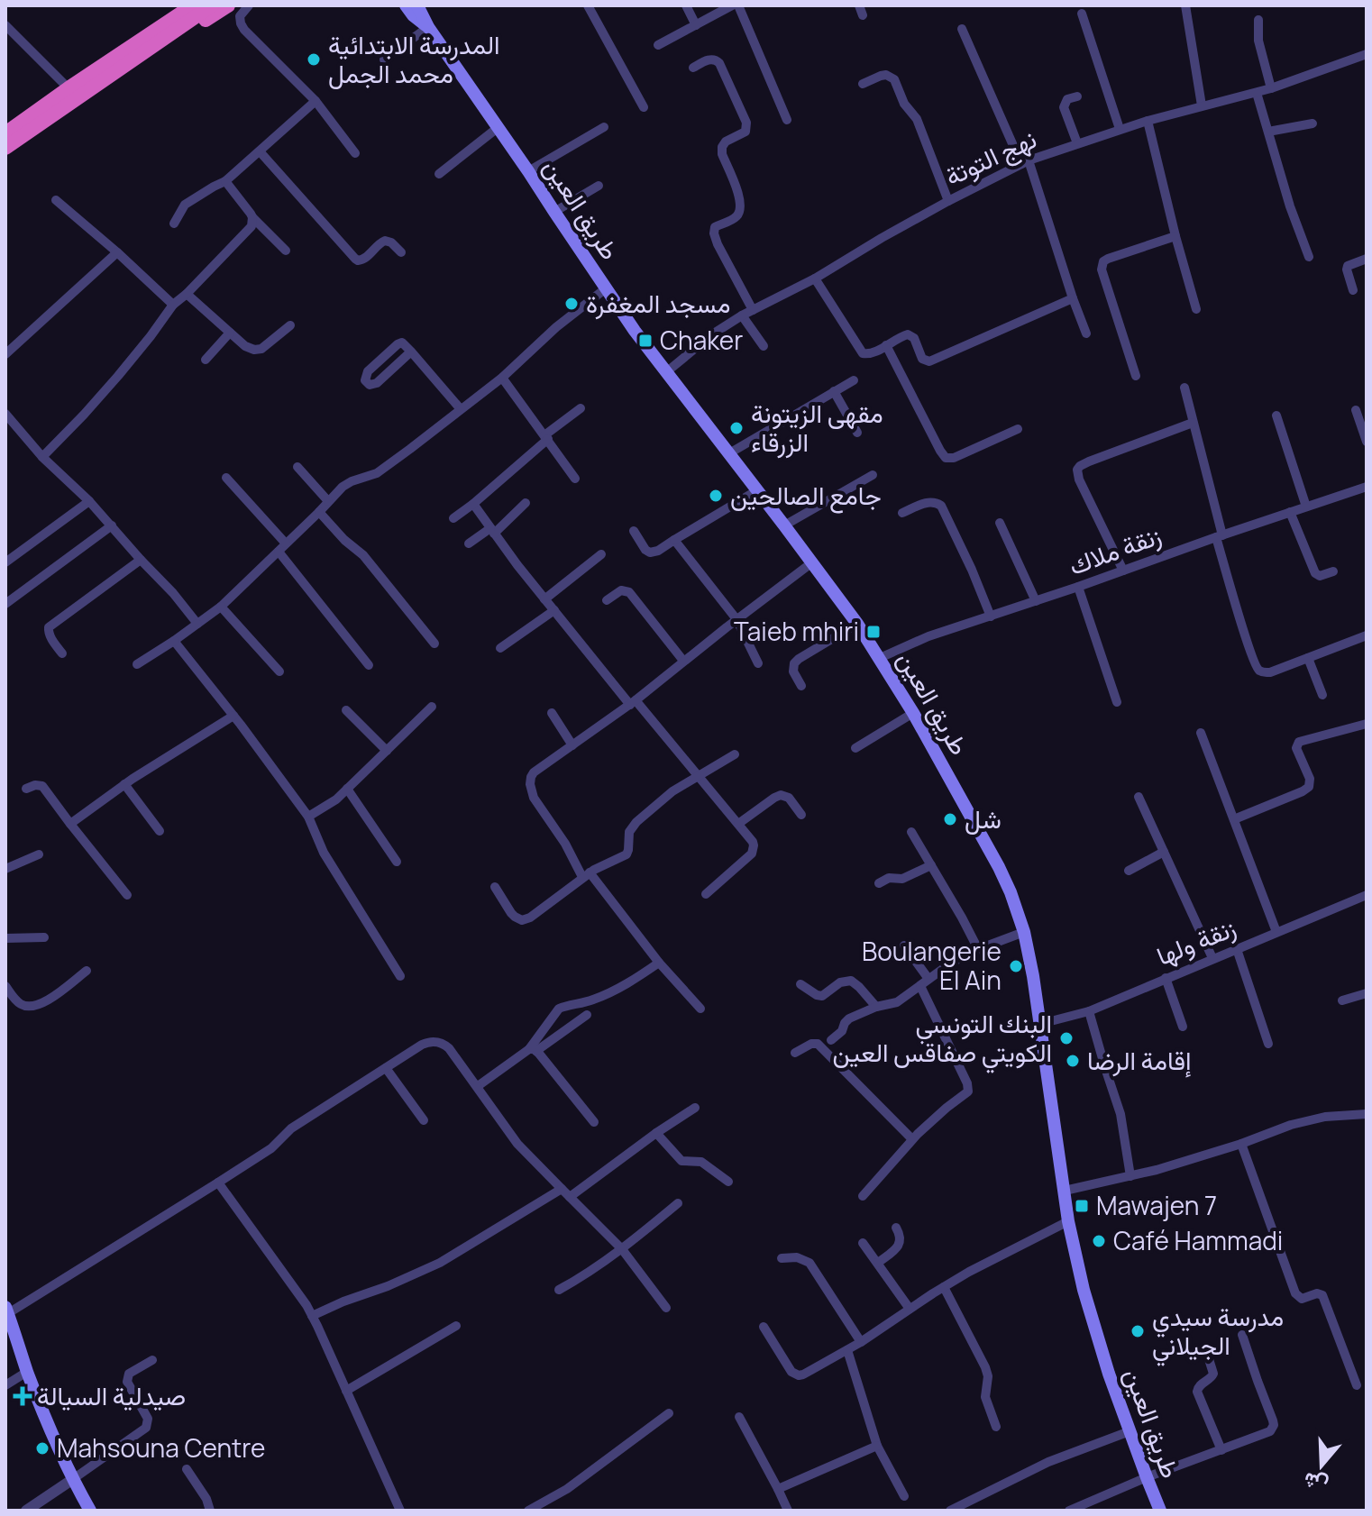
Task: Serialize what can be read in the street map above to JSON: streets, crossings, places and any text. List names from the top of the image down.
{
  "streets": {
    "main road": ["طريق العين"],
    "street": ["نهج التوتة", "زنقة ملاك", "زنقة ولها"]
  },
  "crossings": [
    ["نهج التوتة", "طريق العين"],
    ["طريق العين", "زنقة ملاك"],
    ["طريق العين", "زنقة ولها"]
  ],
  "places": {
    "other": [
      "المدرسة الابتدائية محمد الجمل",
      "مسجد المغفرة",
      "مقهى الزيتونة الزرقاء",
      "جامع الصالحين",
      "شل",
      "Boulangerie El Ain",
      "البنك التونسي الكويتي صفاقس العين",
      "إقامة الرضا",
      "Café Hammadi",
      "مدرسة سيدي الجيلاني",
      "Mahsouna Centre"
    ],
    "transit": ["Chaker", "Taieb mhiri", "Mawajen 7"],
    "health": ["صيدلية السيالة"]
  },
  "north": "bottom"
}
